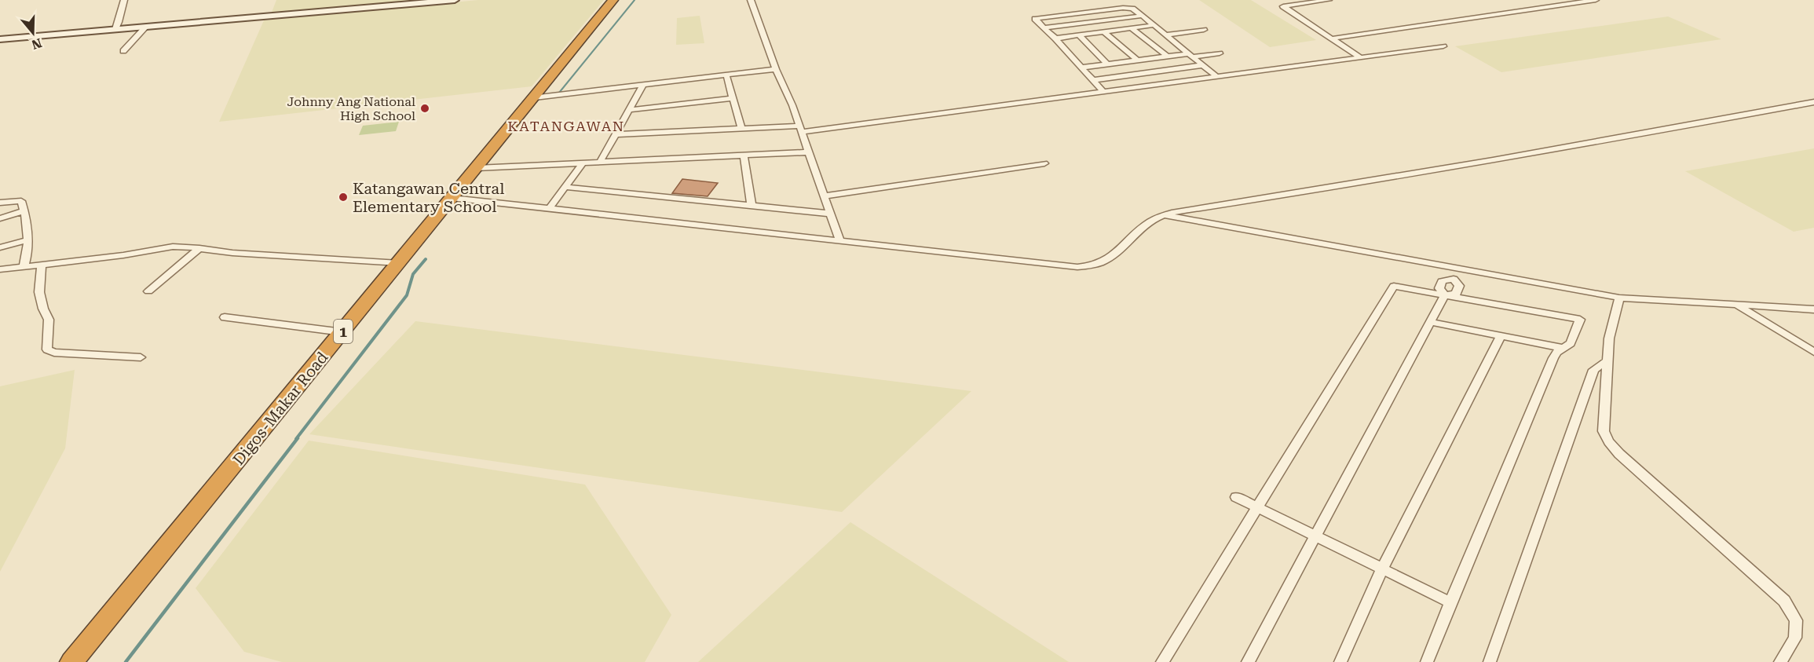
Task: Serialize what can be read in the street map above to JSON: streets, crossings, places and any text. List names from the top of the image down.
{
  "streets": {
    "highway": ["1", "Digos-Makar Road"]
  },
  "districts": ["KATANGAWAN"],
  "places": ["Johnny Ang National High School", "Katangawan Central Elementary School"],
  "north": "bottom"
}
